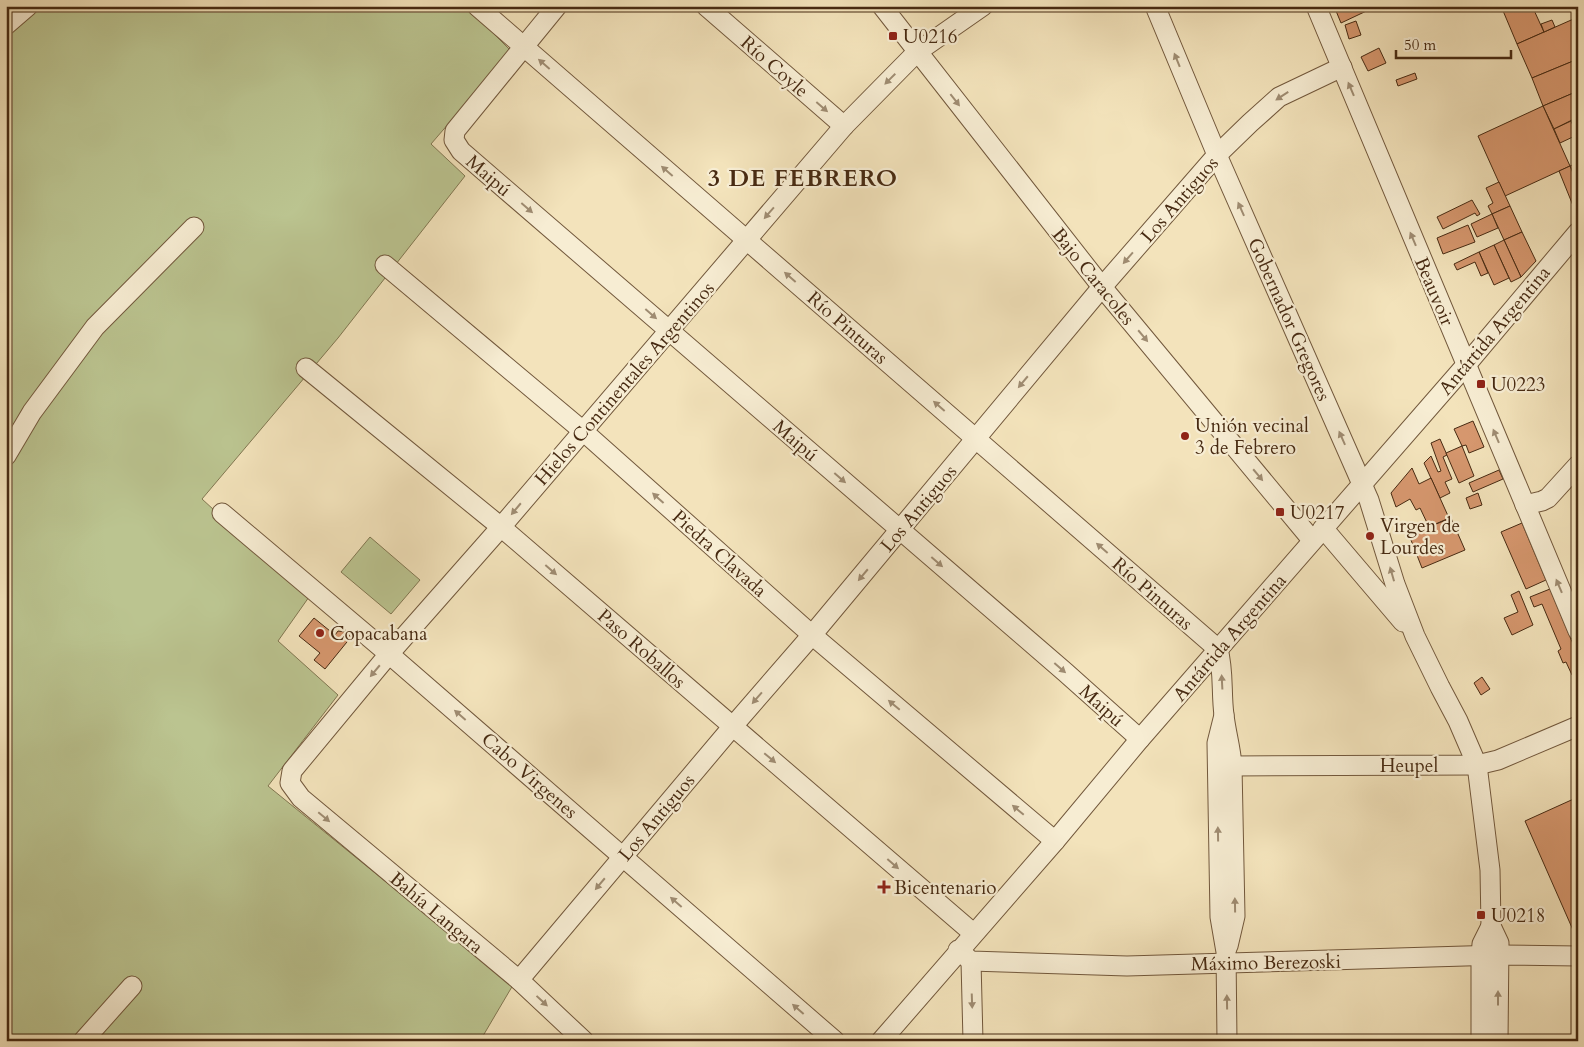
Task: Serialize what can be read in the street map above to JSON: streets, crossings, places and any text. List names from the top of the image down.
{
  "streets": {
    "street": [
      "Río Coyle",
      "Maipú",
      "Los Antiguos",
      "Bajo Caracoles",
      "Beauvoir",
      "Gobernador Gregores",
      "Río Pinturas",
      "Antártida Argentina",
      "Hielos Continentales Argentinos",
      "Piedra Clavada",
      "Paso Roballos",
      "Heupel",
      "Cabo Virgenes",
      "Bahía Langara",
      "Máximo Berezoski"
    ]
  },
  "crossings": [
    ["Río Coyle", "Hielos Continentales Argentinos"],
    ["Maipú", "Los Antiguos"],
    ["Maipú", "Río Pinturas"],
    ["Maipú", "Antártida Argentina"],
    ["Maipú", "Hielos Continentales Argentinos"],
    ["Los Antiguos", "Bajo Caracoles"],
    ["Los Antiguos", "Beauvoir"],
    ["Los Antiguos", "Gobernador Gregores"],
    ["Los Antiguos", "Río Pinturas"],
    ["Los Antiguos", "Piedra Clavada"],
    ["Los Antiguos", "Paso Roballos"],
    ["Los Antiguos", "Cabo Virgenes"],
    ["Los Antiguos", "Bahía Langara"],
    ["Bajo Caracoles", "Gobernador Gregores"],
    ["Bajo Caracoles", "Antártida Argentina"],
    ["Bajo Caracoles", "Hielos Continentales Argentinos"],
    ["Beauvoir", "Antártida Argentina"],
    ["Gobernador Gregores", "Antártida Argentina"],
    ["Gobernador Gregores", "Heupel"],
    ["Gobernador Gregores", "Máximo Berezoski"],
    ["Río Pinturas", "Antártida Argentina"],
    ["Río Pinturas", "Hielos Continentales Argentinos"],
    ["Antártida Argentina", "Piedra Clavada"],
    ["Antártida Argentina", "Paso Roballos"],
    ["Antártida Argentina", "Máximo Berezoski"],
    ["Hielos Continentales Argentinos", "Piedra Clavada"],
    ["Hielos Continentales Argentinos", "Paso Roballos"],
    ["Hielos Continentales Argentinos", "Cabo Virgenes"],
    ["Hielos Continentales Argentinos", "Bahía Langara"]
  ],
  "one_way": [
    "Río Coyle",
    "Maipú",
    "Los Antiguos",
    "Bajo Caracoles",
    "Beauvoir",
    "Gobernador Gregores",
    "Río Pinturas",
    "Hielos Continentales Argentinos",
    "Piedra Clavada",
    "Paso Roballos",
    "Cabo Virgenes",
    "Bahía Langara"
  ],
  "districts": ["3 DE FEBRERO"],
  "places": {
    "transit": [
      "U0216",
      "U0223",
      "U0217",
      "U0218"
    ],
    "other": ["Unión vecinal 3 de Febrero", "Virgen de Lourdes", "Copacabana"],
    "health": ["Bicentenario"]
  },
  "scale_bar": "50 m"
}
